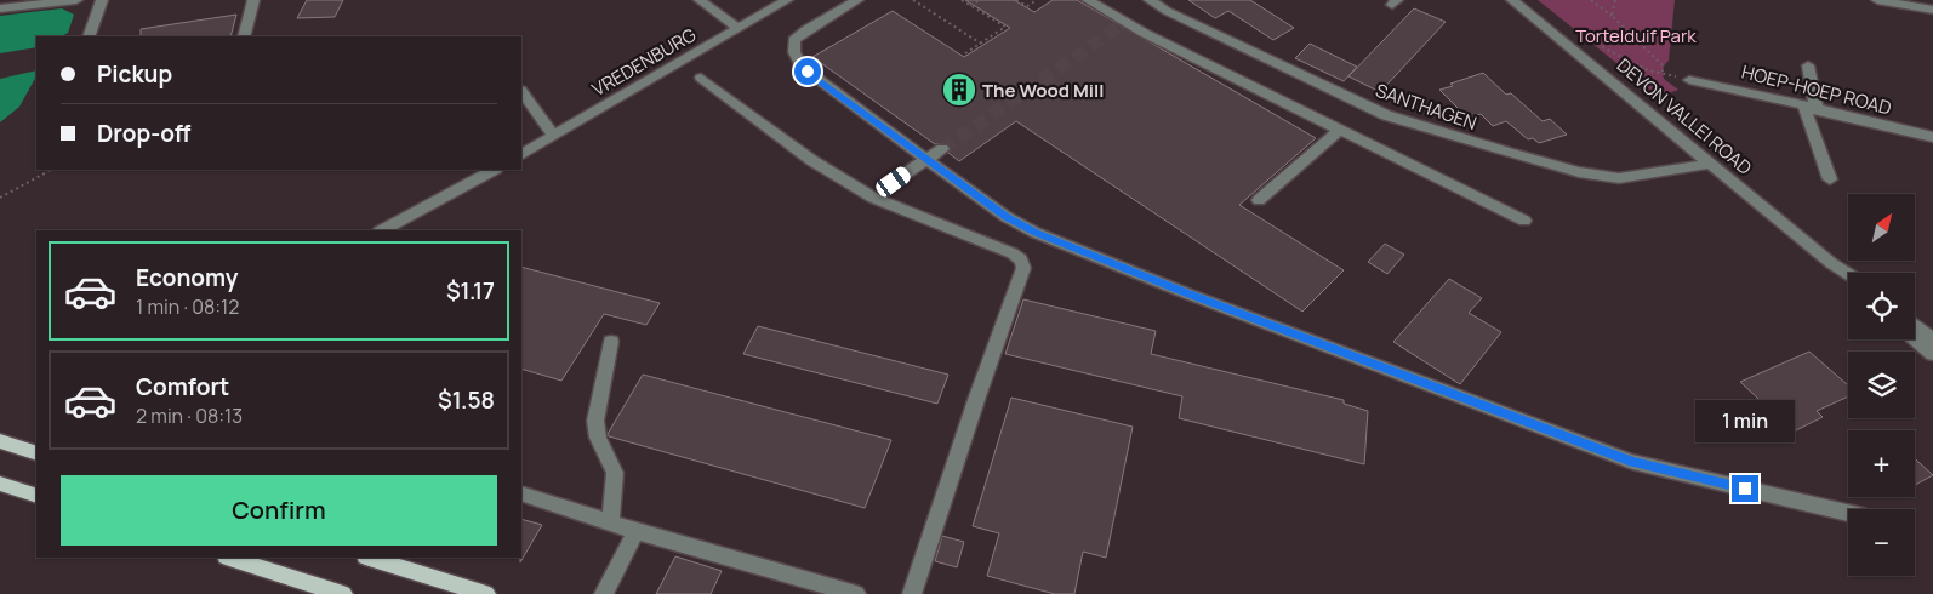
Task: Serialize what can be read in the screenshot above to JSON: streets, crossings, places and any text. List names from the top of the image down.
{
  "streets": {
    "street": [
      "VREDENBURG",
      "HOEP-HOEP ROAD",
      "SANTHAGEN",
      "DEVON VALLEI ROAD"
    ]
  },
  "crossings": [
    ["SANTHAGEN", "DEVON VALLEI ROAD"]
  ],
  "parks": ["Tortelduif Park"],
  "places": {
    "building": ["The Wood Mill"]
  },
  "north": "top right",
  "page": {
    "banner": ["Pickup", "Drop-off"],
    "map_buttons": ["+", "−"],
    "list": [
      {
        "name": "Economy",
        "note": "1 min · 08:12",
        "value": "$1.17"
      },
      {
        "name": "Comfort",
        "note": "2 min · 08:13",
        "value": "$1.58"
      }
    ],
    "bubble": "1 min",
    "buttons": "Confirm"
  }
}
